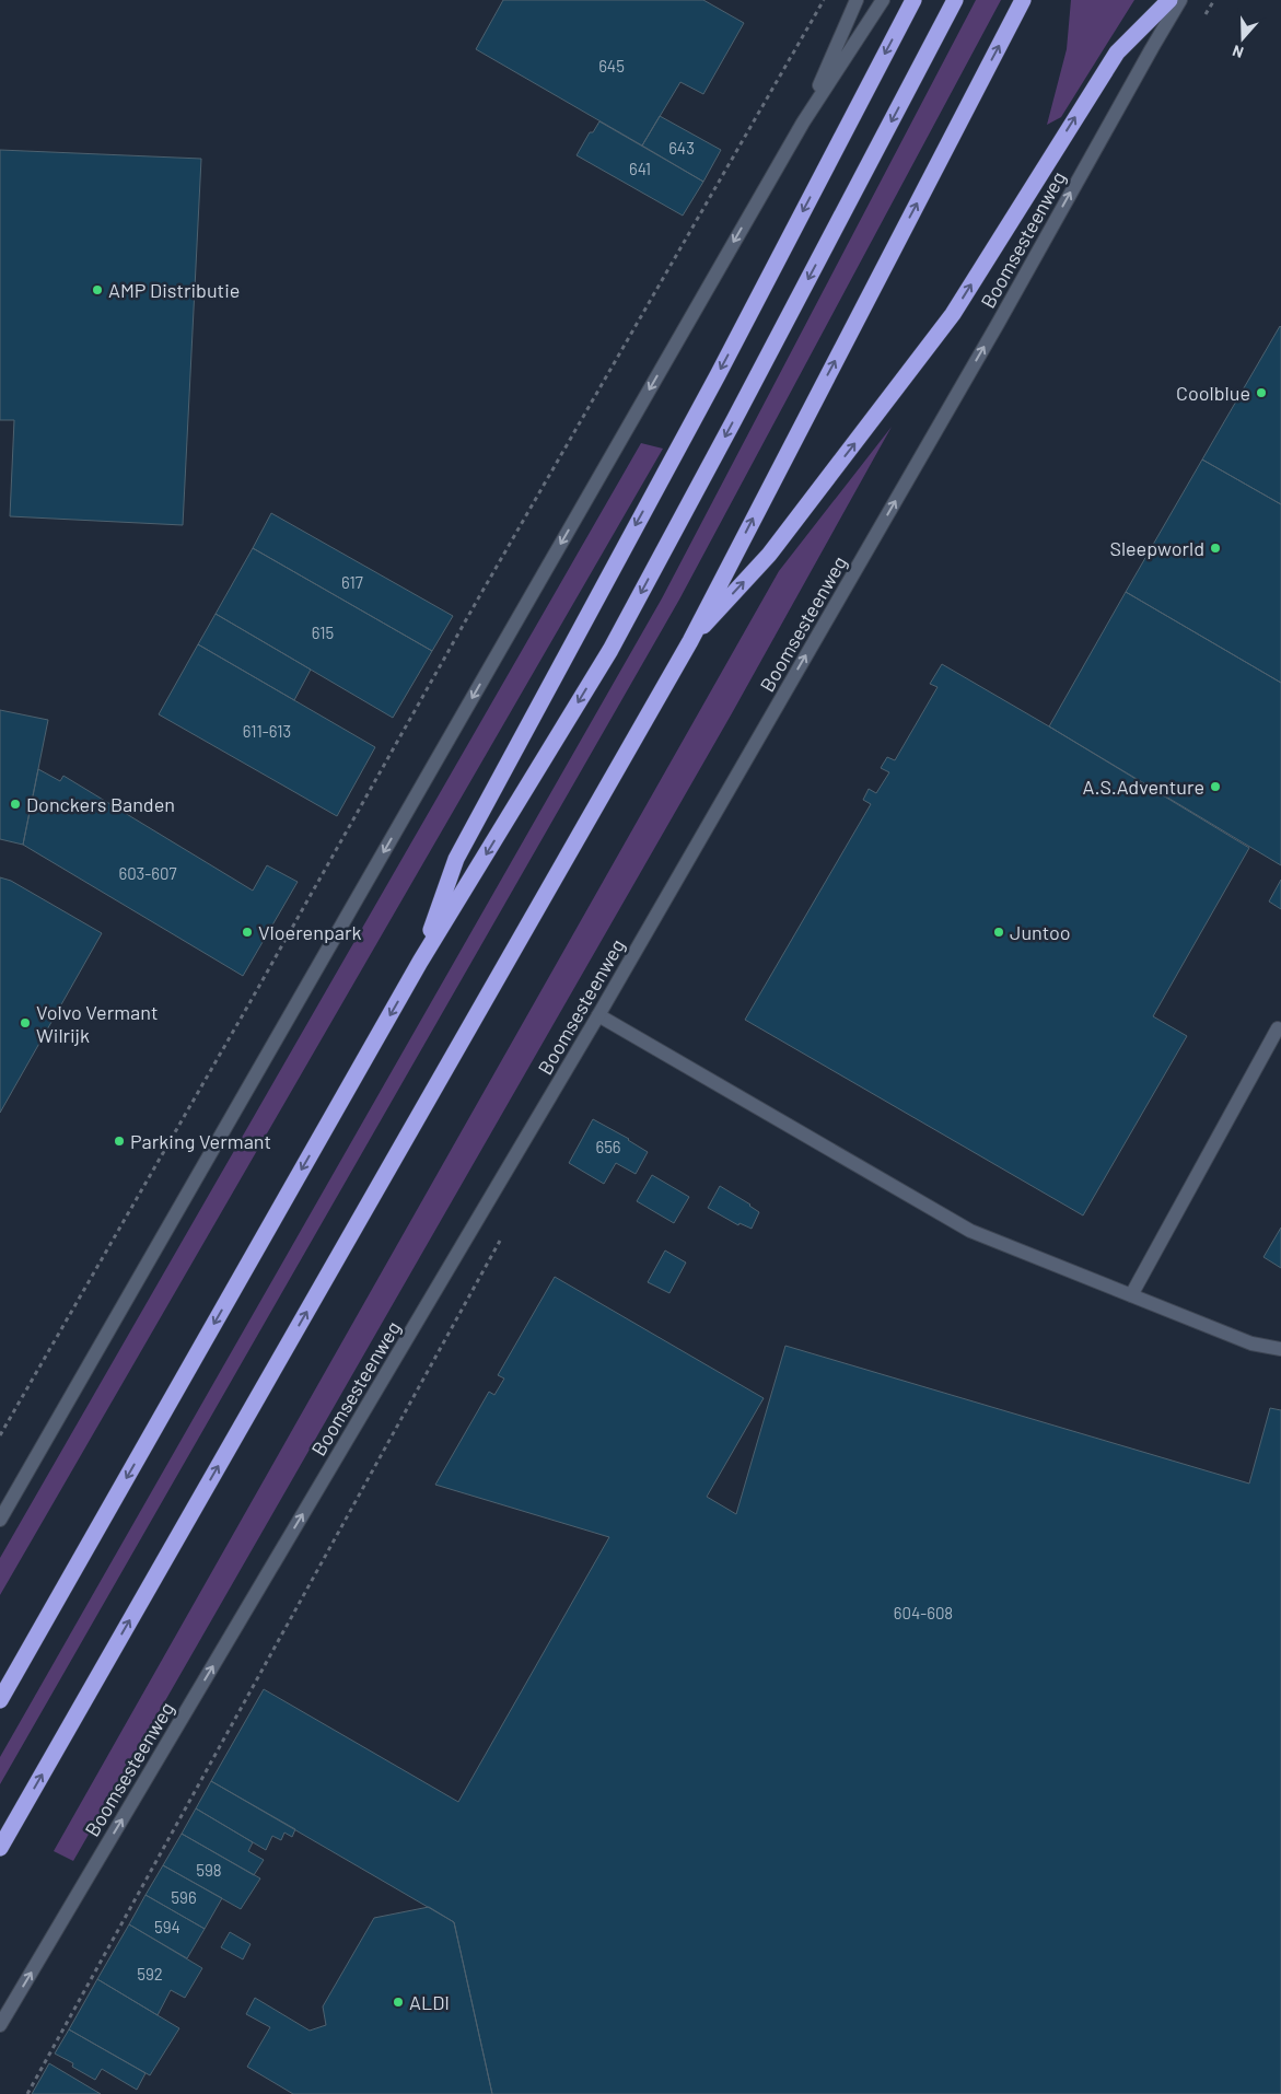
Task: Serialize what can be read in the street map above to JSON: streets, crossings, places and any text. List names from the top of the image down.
{
  "streets": {
    "main road": ["Boomsesteenweg"]
  },
  "one_way": ["Boomsesteenweg"],
  "places": [
    "AMP Distributie",
    "Coolblue",
    "Sleepworld",
    "A.S.Adventure",
    "Donckers Banden",
    "Vloerenpark",
    "Juntoo",
    "Volvo Vermant Wilrijk",
    "Parking Vermant",
    "ALDI"
  ],
  "house_numbers": [
    "645",
    "643",
    "641",
    "617",
    "615",
    "611-613",
    "603-607",
    "656",
    "604-608",
    "598",
    "596",
    "594",
    "592"
  ],
  "north": "bottom"
}
